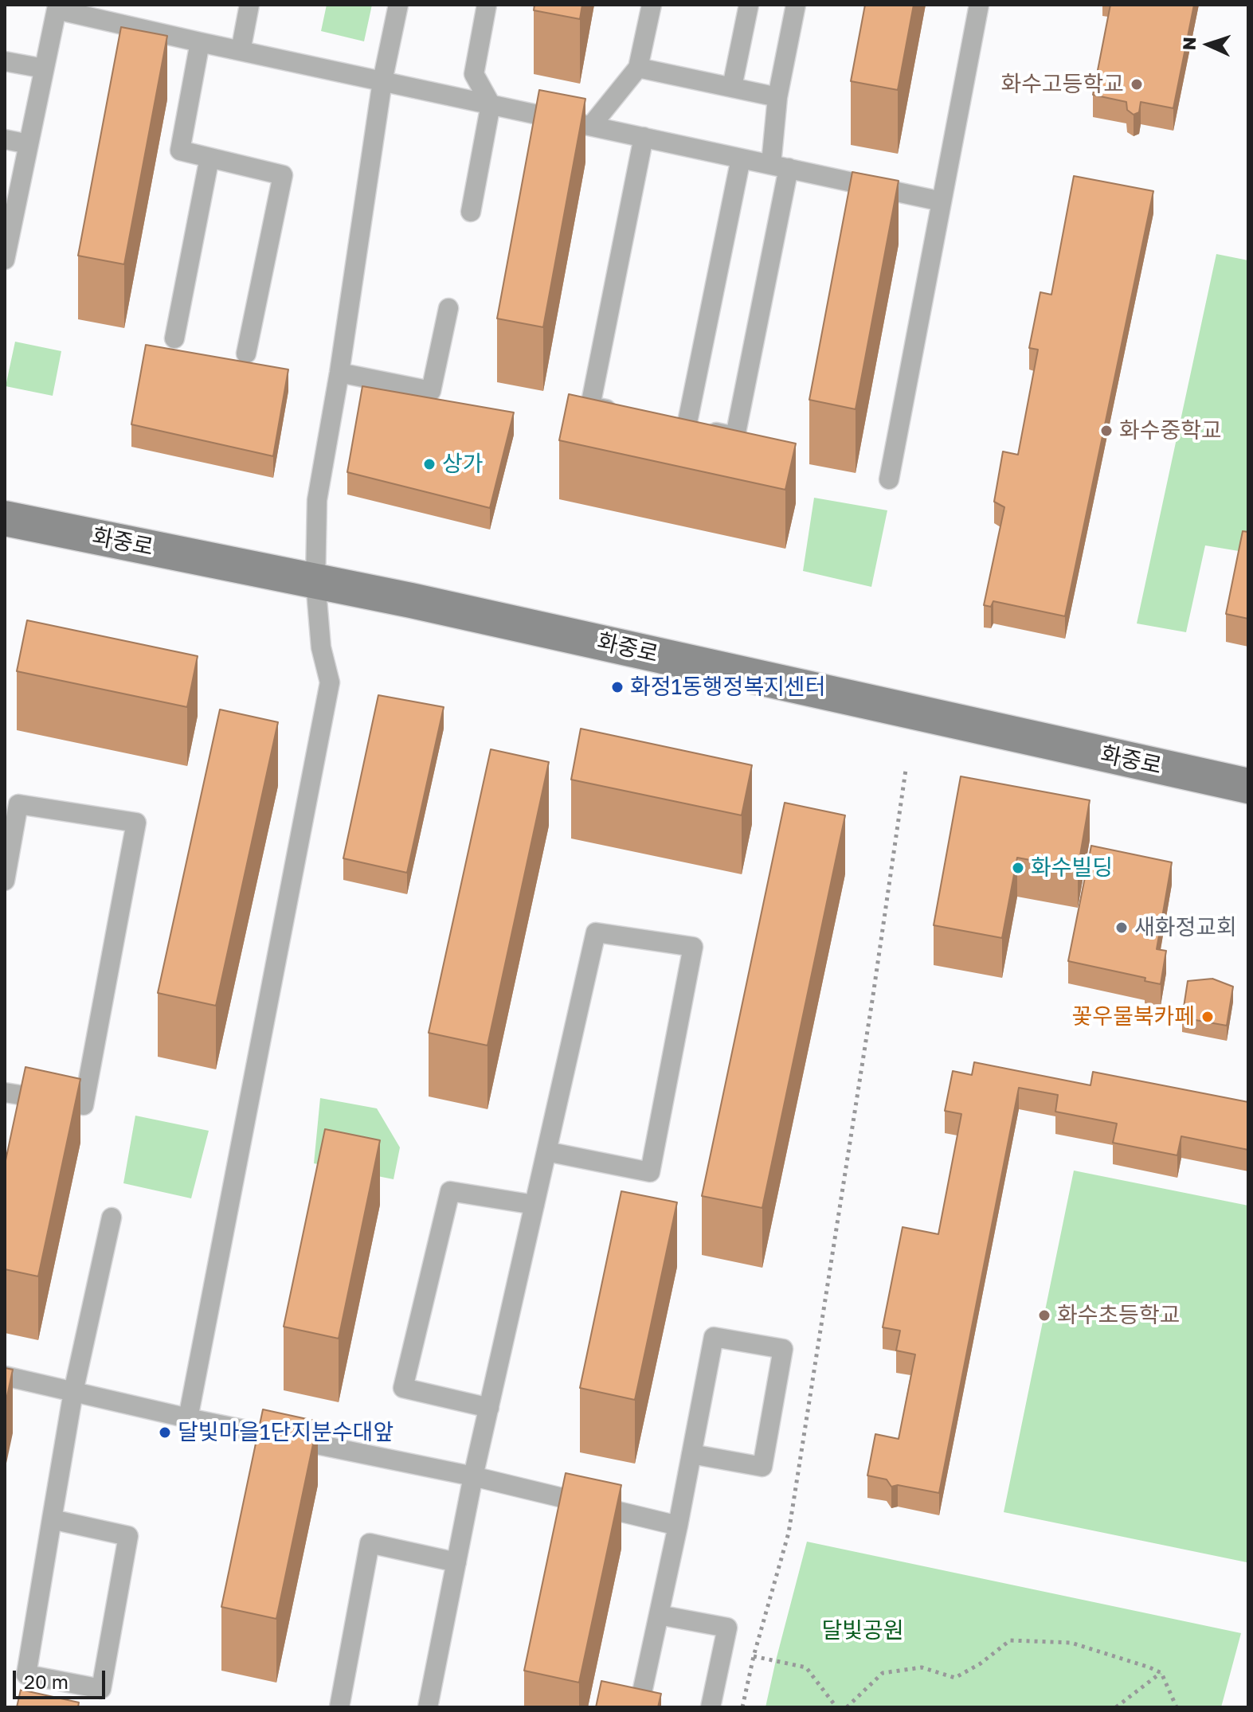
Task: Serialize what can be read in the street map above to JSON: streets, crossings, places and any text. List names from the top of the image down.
{
  "streets": {
    "main road": ["화중로"]
  },
  "parks": ["달빛공원"],
  "places": [
    "화수고등학교",
    "화수중학교",
    "상가",
    "화정1동행정복지센터",
    "화수빌딩",
    "새화정교회",
    "꽃우물북카페",
    "화수초등학교",
    "달빛마을1단지분수대앞"
  ],
  "scale_bar": "20 m",
  "north": "left"
}
